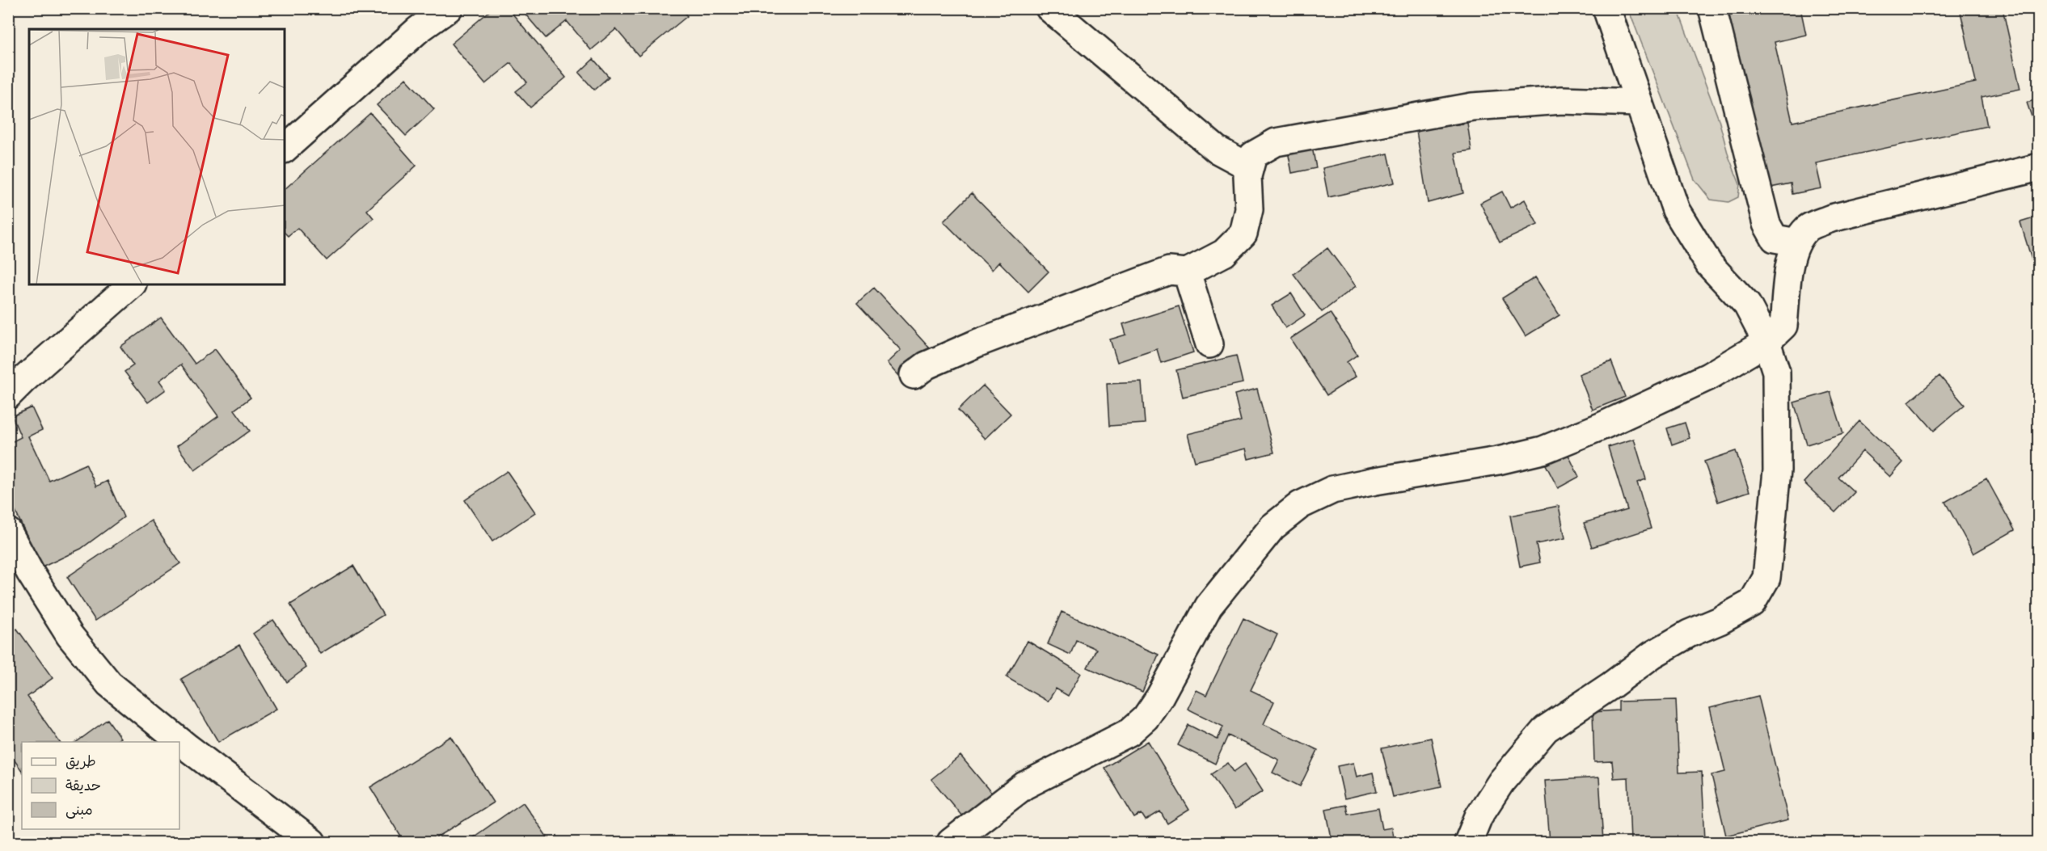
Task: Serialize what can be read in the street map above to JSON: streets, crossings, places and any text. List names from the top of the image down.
{
  "legend": ["طريق", "حديقة", "مبنى"]
}
